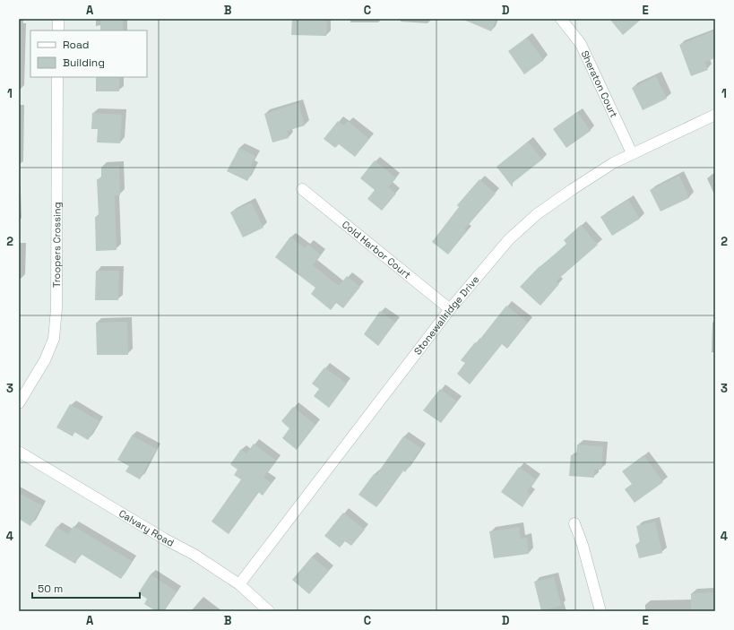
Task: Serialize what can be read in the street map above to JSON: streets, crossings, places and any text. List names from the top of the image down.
{
  "streets": {
    "street": [
      "Sheraton Court",
      "Troopers Crossing",
      "Cold Harbor Court",
      "Stonewallridge Drive",
      "Calvary Road"
    ]
  },
  "crossings": [
    ["Sheraton Court", "Stonewallridge Drive"],
    ["Cold Harbor Court", "Stonewallridge Drive"],
    ["Stonewallridge Drive", "Calvary Road"]
  ],
  "legend": ["Road", "Building"],
  "scale_bar": "50 m",
  "grid": {
    "columns": [
      "A",
      "B",
      "C",
      "D",
      "E"
    ],
    "rows": [
      "1",
      "2",
      "3",
      "4"
    ]
  }
}
